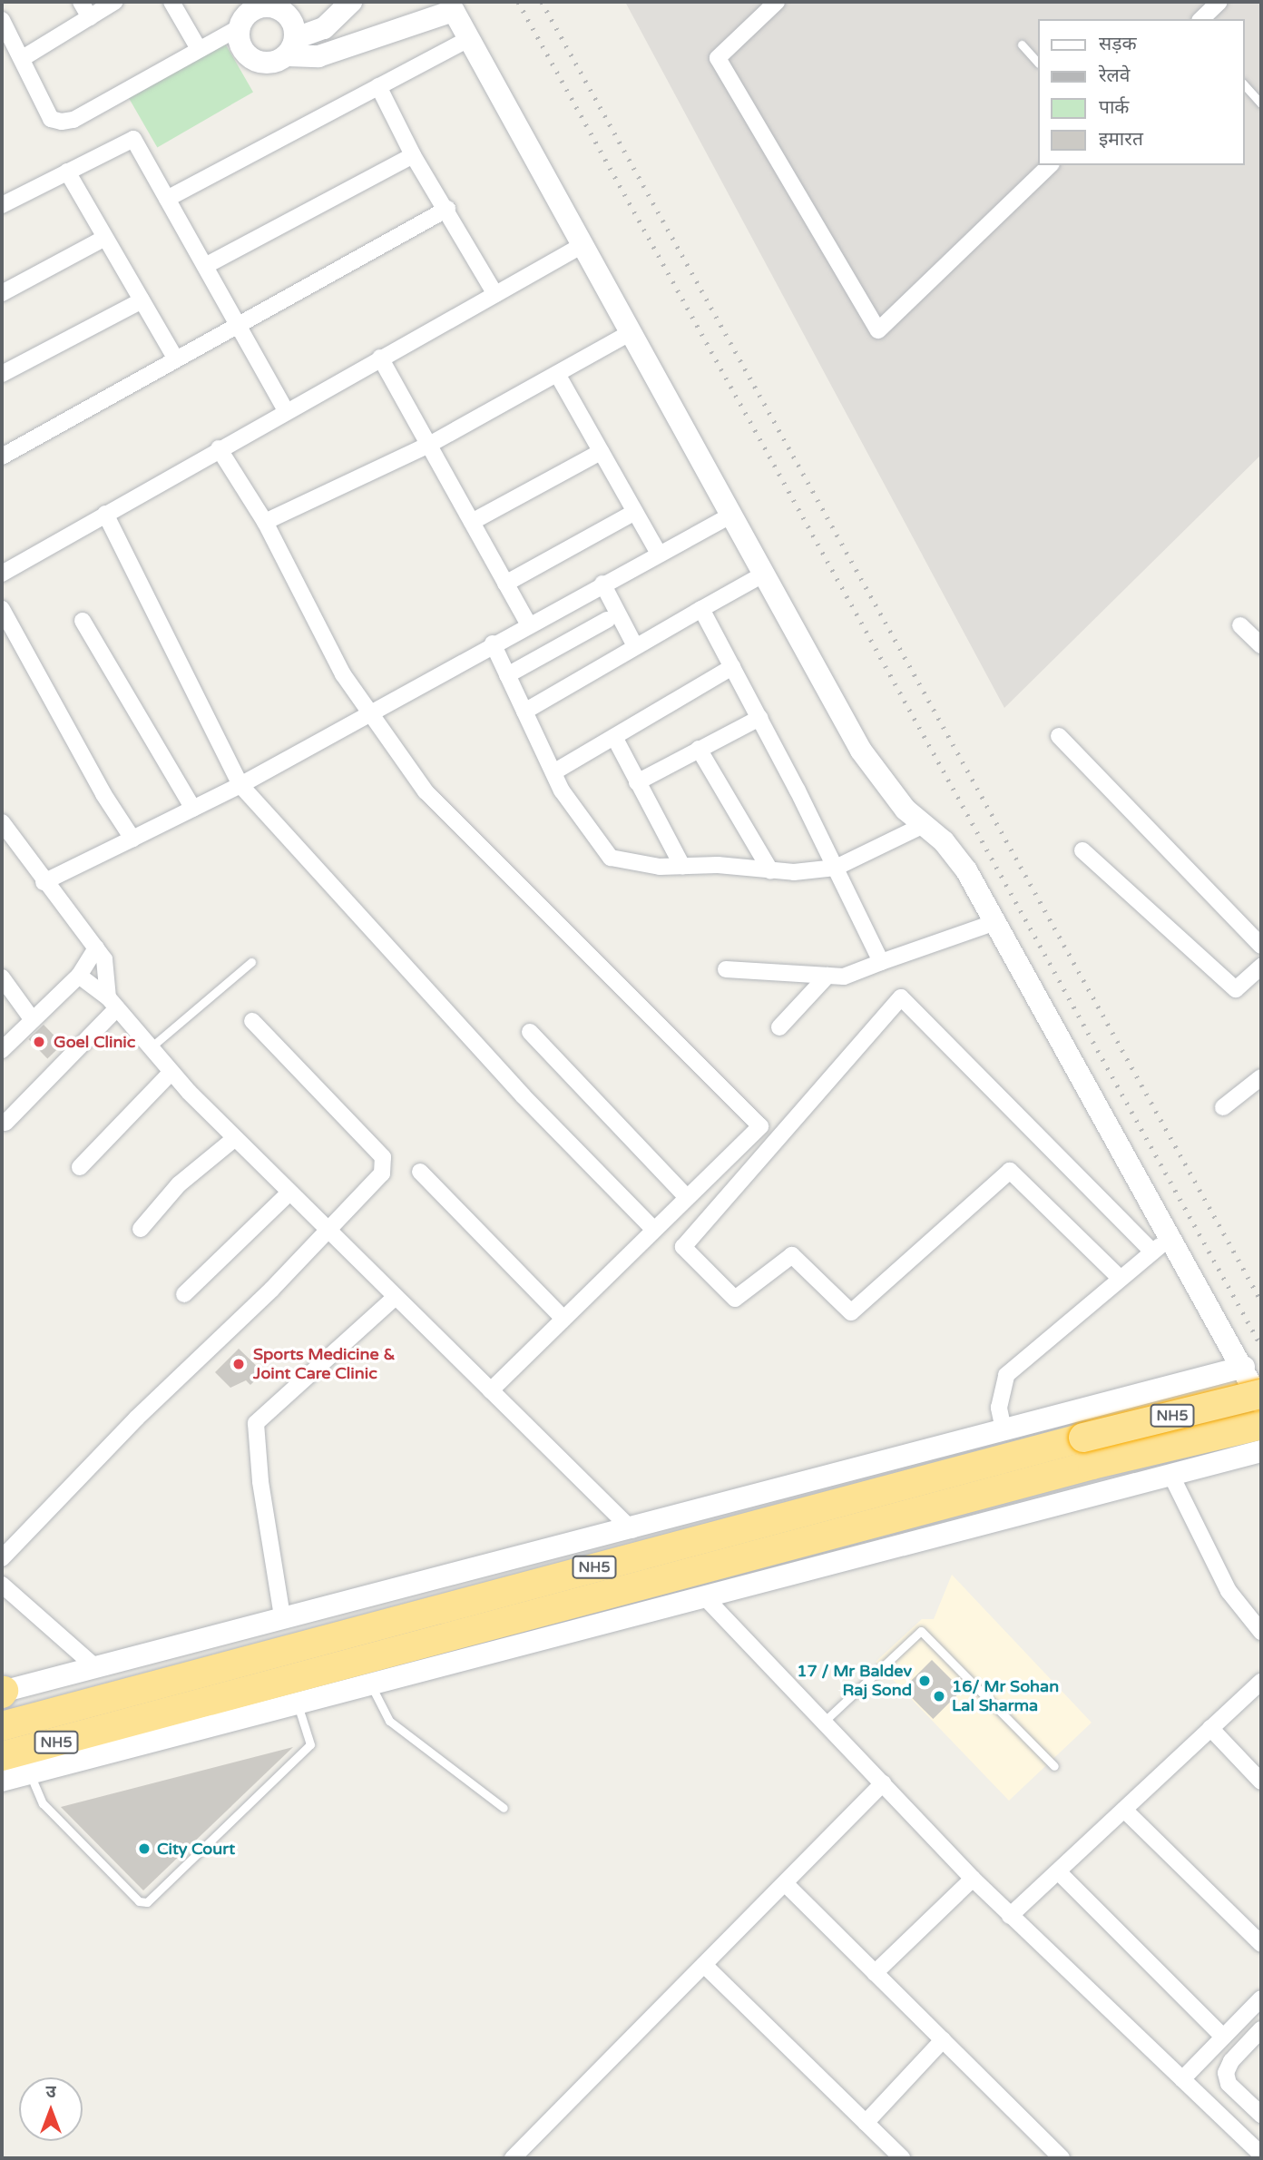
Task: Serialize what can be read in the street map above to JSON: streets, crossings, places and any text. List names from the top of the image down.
{
  "streets": {
    "highway": ["NH5"]
  },
  "places": [
    "Goel Clinic",
    "Sports Medicine & Joint Care Clinic",
    "17 / Mr Baldev Raj Sond",
    "16/ Mr Sohan Lal Sharma",
    "City Court"
  ],
  "legend": [
    "सड़क",
    "रेलवे",
    "पार्क",
    "इमारत"
  ],
  "north": "top"
}
